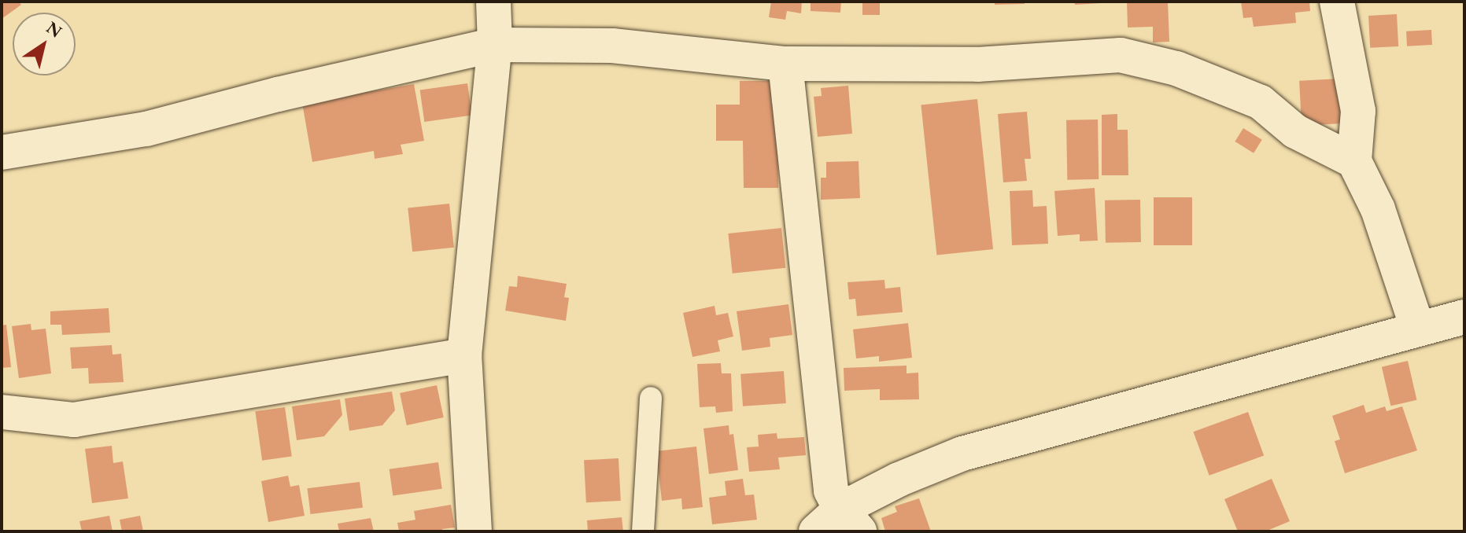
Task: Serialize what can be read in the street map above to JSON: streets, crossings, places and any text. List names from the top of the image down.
{
  "north": "top right"
}
